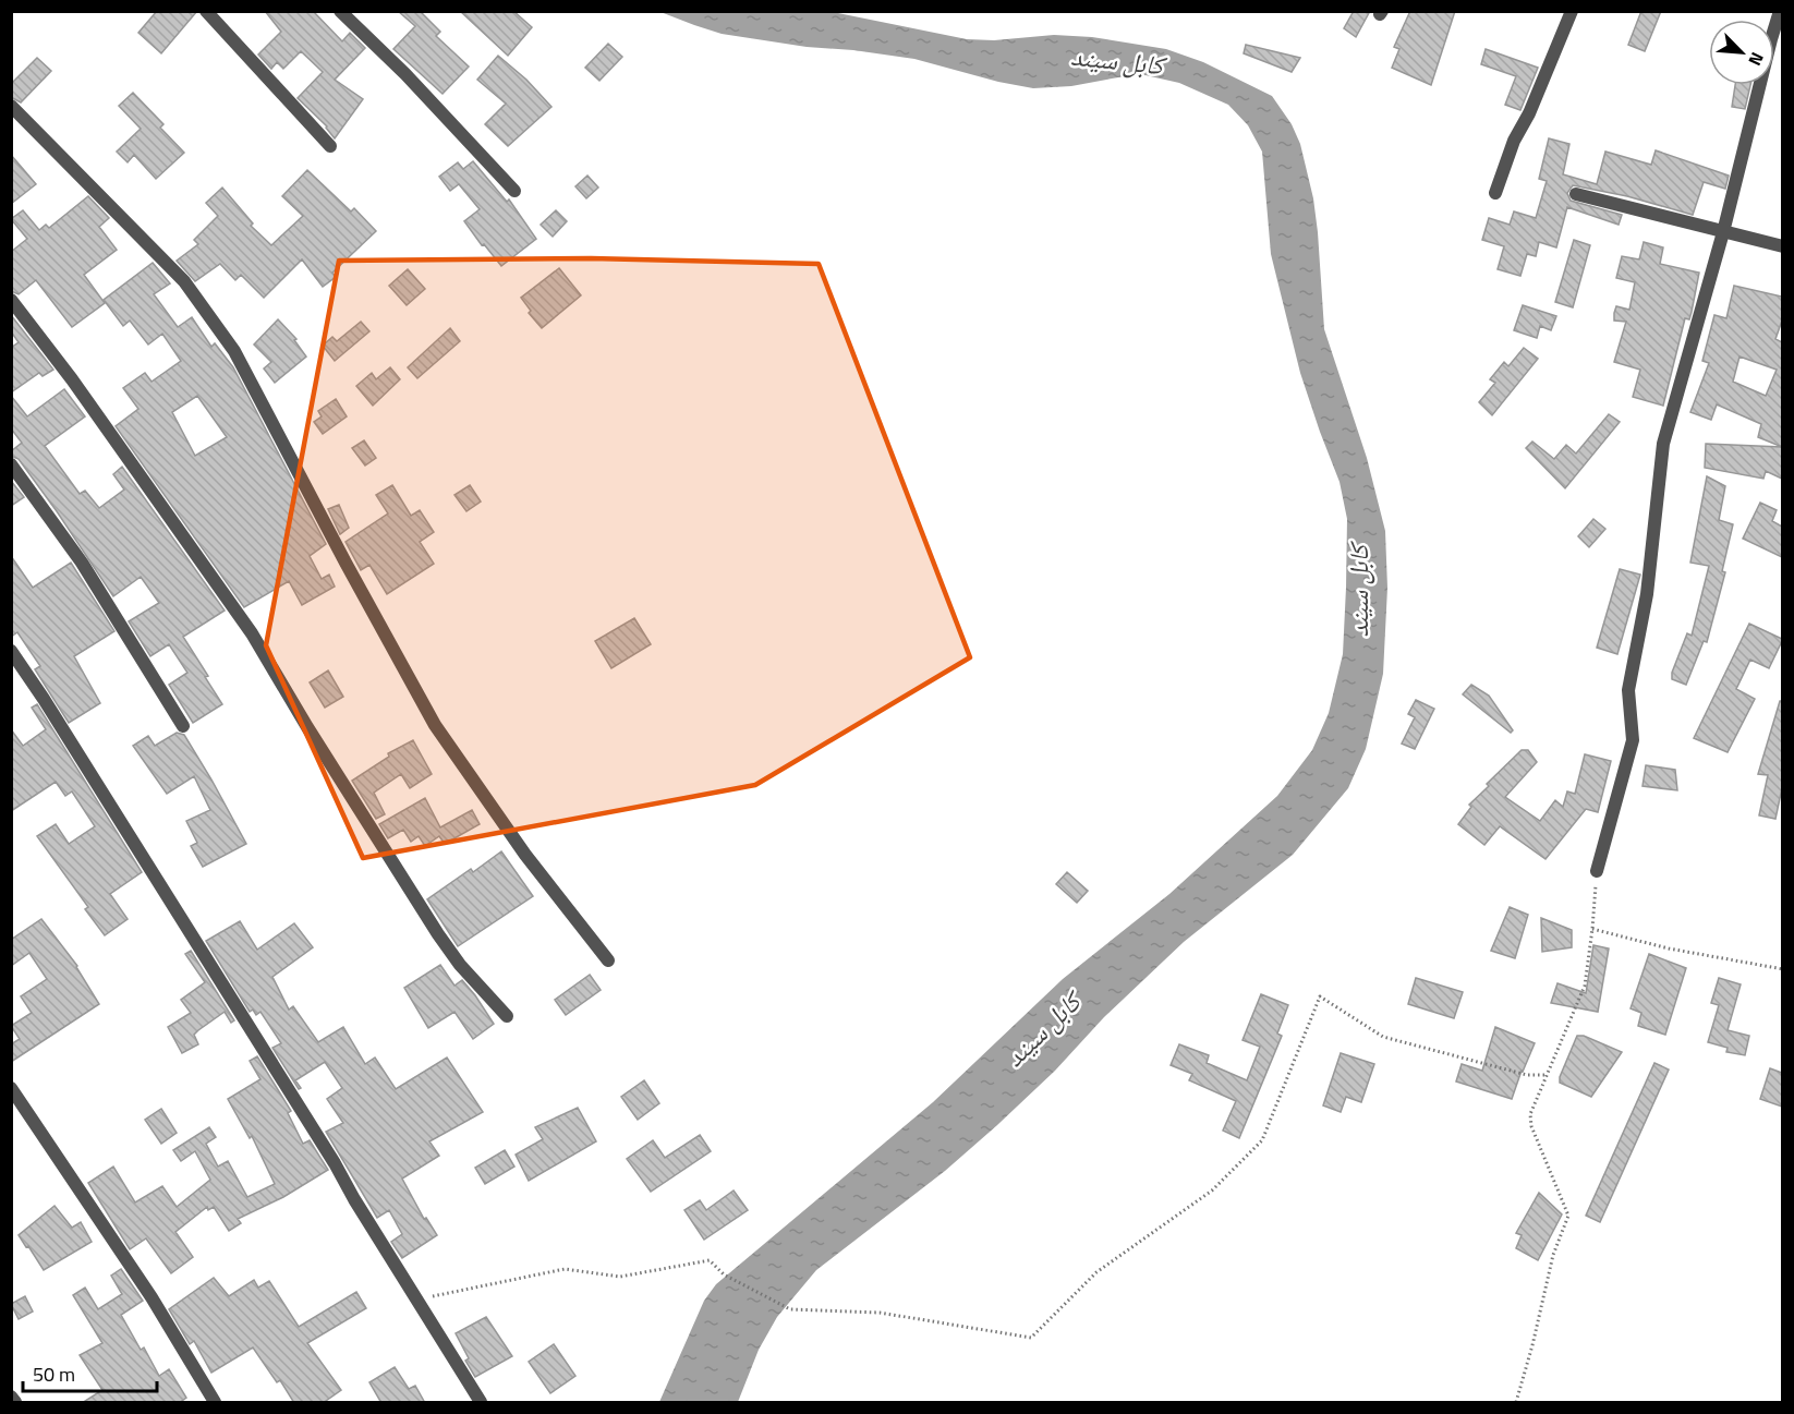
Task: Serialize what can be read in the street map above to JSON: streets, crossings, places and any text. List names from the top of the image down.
{
  "water": ["کابل سيند"],
  "scale_bar": "50 m",
  "north": "bottom right"
}
